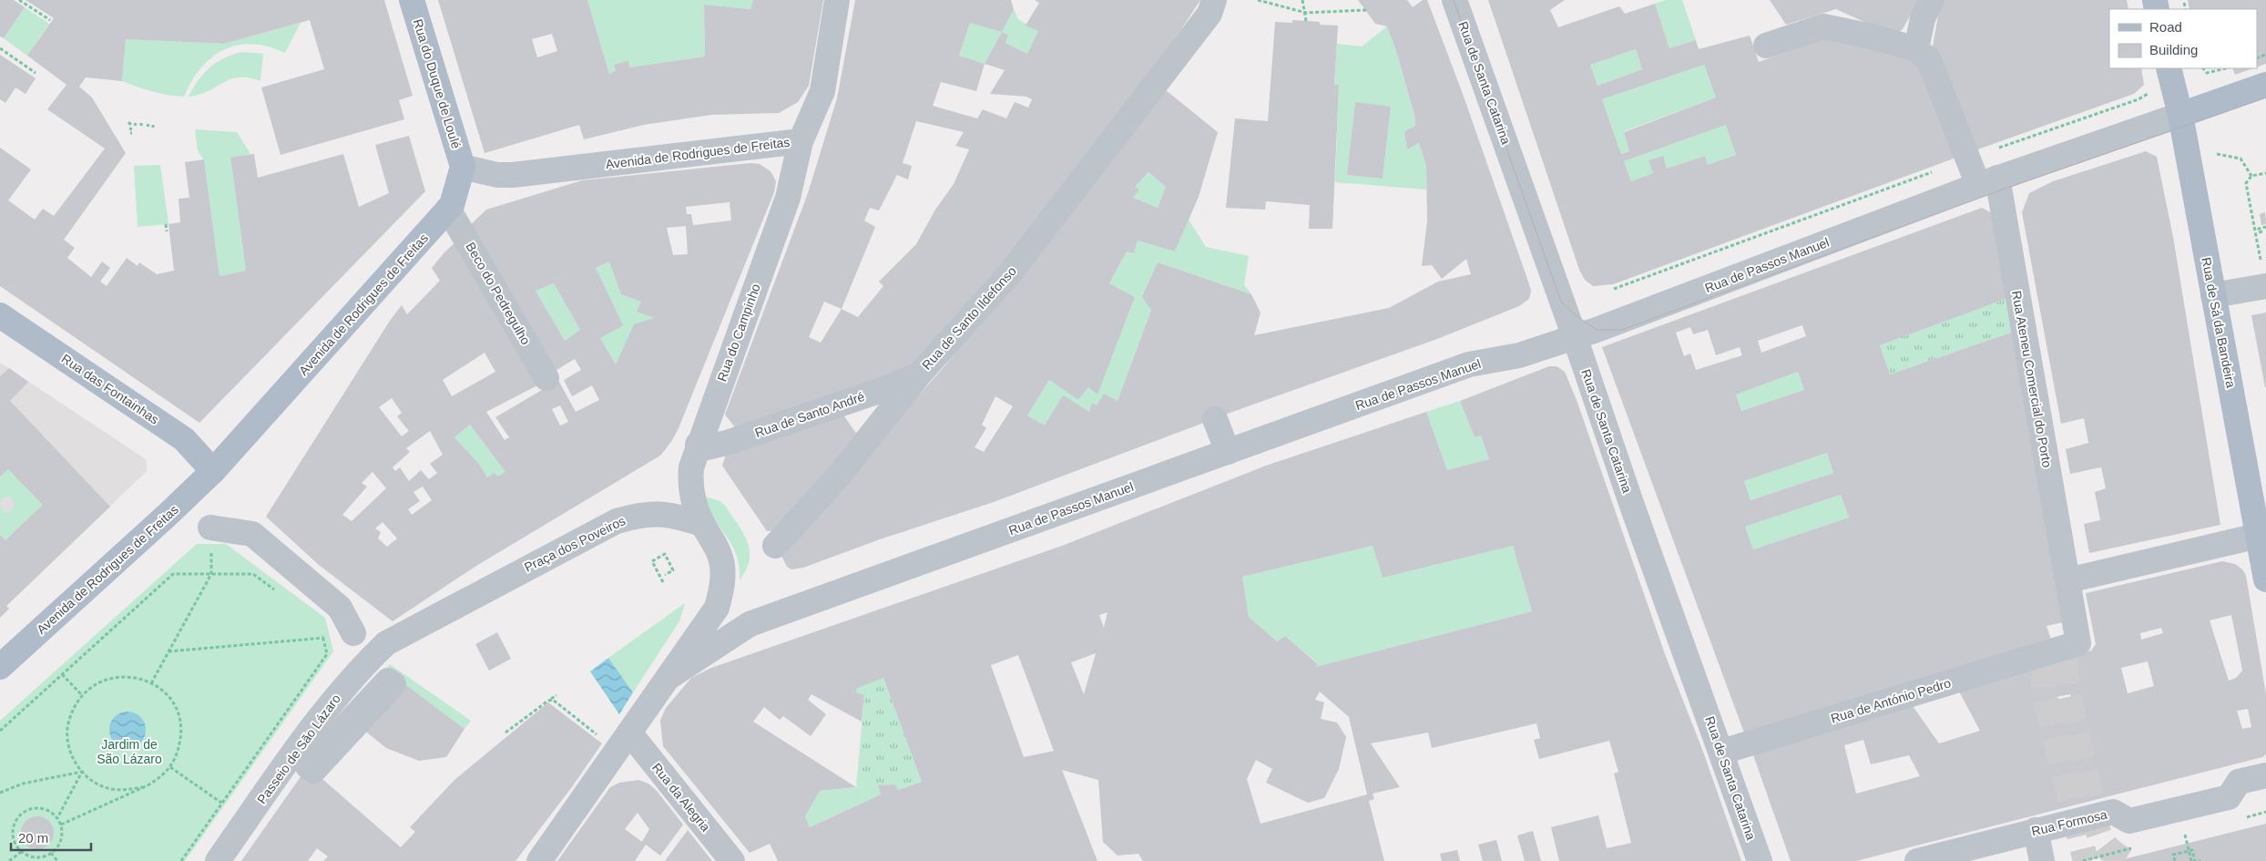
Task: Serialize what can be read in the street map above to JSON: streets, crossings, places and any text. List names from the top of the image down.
{
  "streets": {
    "main road": [
      "Rua do Duque de Loulé",
      "Avenida de Rodrigues de Freitas",
      "Rua de Sá da Bandeira",
      "Rua das Fontainhas"
    ],
    "street": [
      "Rua de Santa Catarina",
      "Rua de Passos Manuel",
      "Beco do Pedregulho",
      "Rua de Santo Ildefonso",
      "Rua do Campinho",
      "Rua Ateneu Comercial do Porto",
      "Rua de Santo André",
      "Praça dos Poveiros",
      "Rua de António Pedro",
      "Passeio de São Lázaro",
      "Rua da Alegria",
      "Rua Formosa"
    ]
  },
  "crossings": [
    ["Rua de Santa Catarina", "Rua de Passos Manuel"],
    ["Rua de Santa Catarina", "Rua de António Pedro"],
    ["Rua do Duque de Loulé", "Avenida de Rodrigues de Freitas"],
    ["Avenida de Rodrigues de Freitas", "Beco do Pedregulho"],
    ["Avenida de Rodrigues de Freitas", "Rua do Campinho"],
    ["Avenida de Rodrigues de Freitas", "Rua das Fontainhas"],
    ["Rua de Passos Manuel", "Rua de Sá da Bandeira"],
    ["Rua de Passos Manuel", "Rua Ateneu Comercial do Porto"],
    ["Rua de Santo Ildefonso", "Rua de Santo André"],
    ["Rua do Campinho", "Rua de Santo André"],
    ["Rua do Campinho", "Praça dos Poveiros"],
    ["Rua Ateneu Comercial do Porto", "Rua de António Pedro"],
    ["Praça dos Poveiros", "Passeio de São Lázaro"]
  ],
  "parks": ["Jardim de São Lázaro"],
  "legend": ["Road", "Building"],
  "scale_bar": "20 m"
}
